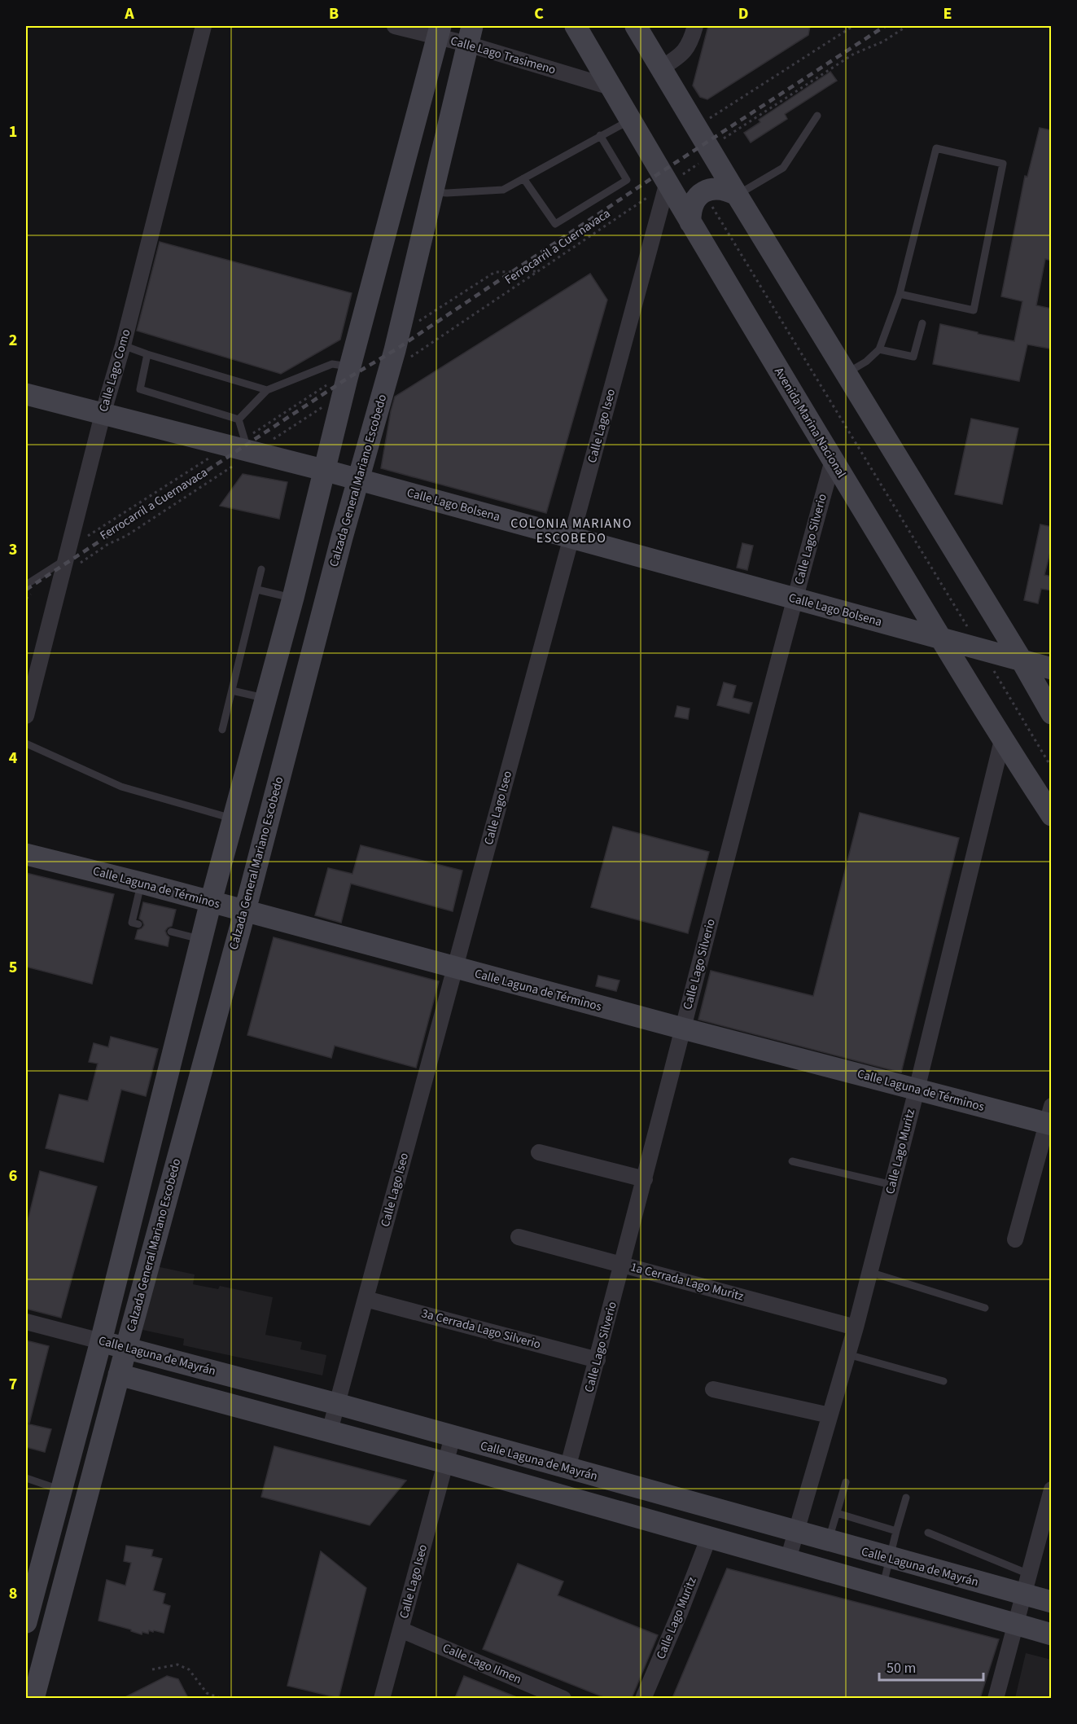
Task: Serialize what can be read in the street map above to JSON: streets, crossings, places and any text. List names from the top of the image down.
{
  "streets": {
    "main road": [
      "Avenida Marina Nacional",
      "Calzada General Mariano Escobedo",
      "Calle Lago Bolsena",
      "Calle Laguna de Términos",
      "Calle Laguna de Mayrán"
    ],
    "street": [
      "Calle Lago Trasimeno",
      "Calle Lago Como",
      "Calle Lago Iseo",
      "Calle Lago Silverio",
      "Calle Lago Muritz",
      "1a Cerrada Lago Muritz",
      "3a Cerrada Lago Silverio",
      "Calle Lago Ilmen"
    ],
    "path": ["Ferrocarril a Cuernavaca"]
  },
  "crossings": [
    ["Calle Lago Trasimeno", "Avenida Marina Nacional"],
    ["Calle Lago Trasimeno", "Calzada General Mariano Escobedo"],
    ["Ferrocarril a Cuernavaca", "Calle Lago Como"],
    ["Ferrocarril a Cuernavaca", "Avenida Marina Nacional"],
    ["Ferrocarril a Cuernavaca", "Calle Lago Iseo"],
    ["Ferrocarril a Cuernavaca", "Calle Lago Bolsena"],
    ["Calle Lago Como", "Calle Lago Bolsena"],
    ["Avenida Marina Nacional", "Calle Lago Iseo"],
    ["Avenida Marina Nacional", "Calle Lago Bolsena"],
    ["Avenida Marina Nacional", "Calle Lago Silverio"],
    ["Avenida Marina Nacional", "Calle Lago Muritz"],
    ["Calle Lago Iseo", "Calle Lago Bolsena"],
    ["Calle Lago Iseo", "Calle Laguna de Términos"],
    ["Calle Lago Iseo", "3a Cerrada Lago Silverio"],
    ["Calle Lago Iseo", "Calle Laguna de Mayrán"],
    ["Calle Lago Iseo", "Calle Lago Ilmen"],
    ["Calzada General Mariano Escobedo", "Calle Lago Bolsena"],
    ["Calzada General Mariano Escobedo", "Calle Laguna de Términos"],
    ["Calzada General Mariano Escobedo", "Calle Laguna de Mayrán"],
    ["Calle Lago Bolsena", "Calle Lago Silverio"],
    ["Calle Lago Silverio", "Calle Laguna de Términos"],
    ["Calle Lago Silverio", "1a Cerrada Lago Muritz"],
    ["Calle Lago Silverio", "3a Cerrada Lago Silverio"],
    ["Calle Lago Silverio", "Calle Laguna de Mayrán"],
    ["Calle Laguna de Términos", "Calle Lago Muritz"],
    ["Calle Lago Muritz", "1a Cerrada Lago Muritz"],
    ["Calle Lago Muritz", "Calle Laguna de Mayrán"]
  ],
  "districts": ["COLONIA MARIANO ESCOBEDO"],
  "scale_bar": "50 m",
  "grid": {
    "columns": [
      "A",
      "B",
      "C",
      "D",
      "E"
    ],
    "rows": [
      "1",
      "2",
      "3",
      "4",
      "5",
      "6",
      "7",
      "8"
    ]
  }
}
